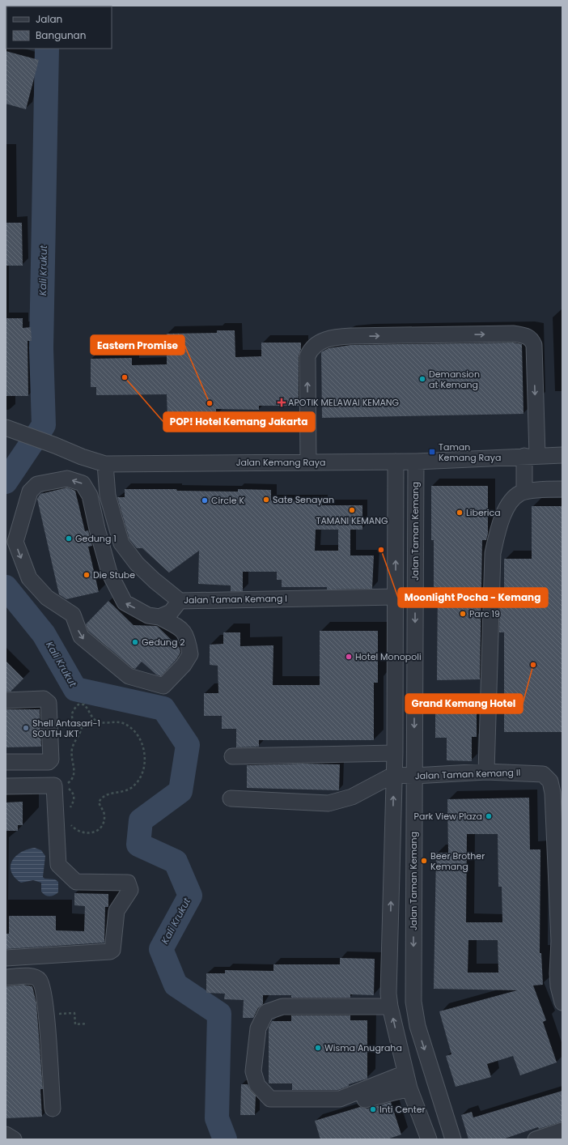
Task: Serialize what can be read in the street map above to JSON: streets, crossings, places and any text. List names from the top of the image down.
{
  "streets": {
    "street": [
      "Jalan Kemang Raya",
      "Jalan Taman Kemang",
      "Jalan Taman Kemang I",
      "Jalan Taman Kemang II"
    ]
  },
  "crossings": [
    ["Jalan Kemang Raya", "Jalan Taman Kemang"],
    ["Jalan Kemang Raya", "Jalan Taman Kemang I"],
    ["Jalan Taman Kemang", "Jalan Taman Kemang II"]
  ],
  "water": ["Kali Krukut"],
  "places": {
    "other": [
      "POP! Hotel Kemang Jakarta",
      "Demansion at Kemang",
      "Eastern Promise",
      "Sate Senayan",
      "Circle K",
      "TAMANI KEMANG",
      "Liberica",
      "Gedung 1",
      "Moonlight Pocha - Kemang",
      "Die Stube",
      "Parc 19",
      "Gedung 2",
      "Hotel Monopoli",
      "Grand Kemang Hotel",
      "Shell Antasari-1 SOUTH JKT",
      "Park View Plaza",
      "Beer Brother Kemang",
      "Wisma Anugraha",
      "Inti Center"
    ],
    "health": ["APOTIK MELAWAI KEMANG"],
    "transit": ["Taman Kemang Raya"]
  },
  "legend": ["Jalan", "Bangunan"]
}
